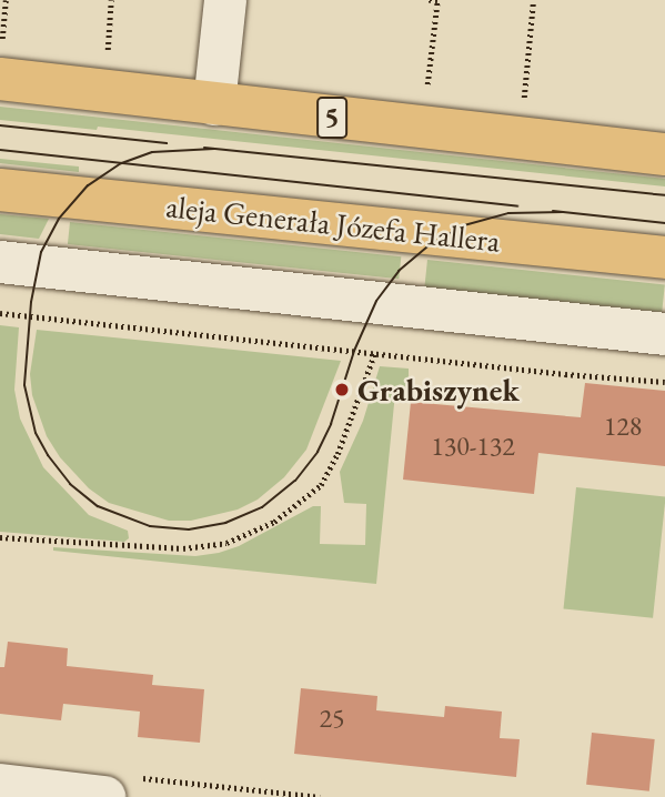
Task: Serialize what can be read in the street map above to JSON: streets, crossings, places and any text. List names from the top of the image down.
{
  "streets": {
    "main road": ["5", "aleja Generała Józefa Hallera"]
  },
  "places": ["Grabiszynek"],
  "house_numbers": ["128", "130-132", "25"]
}
